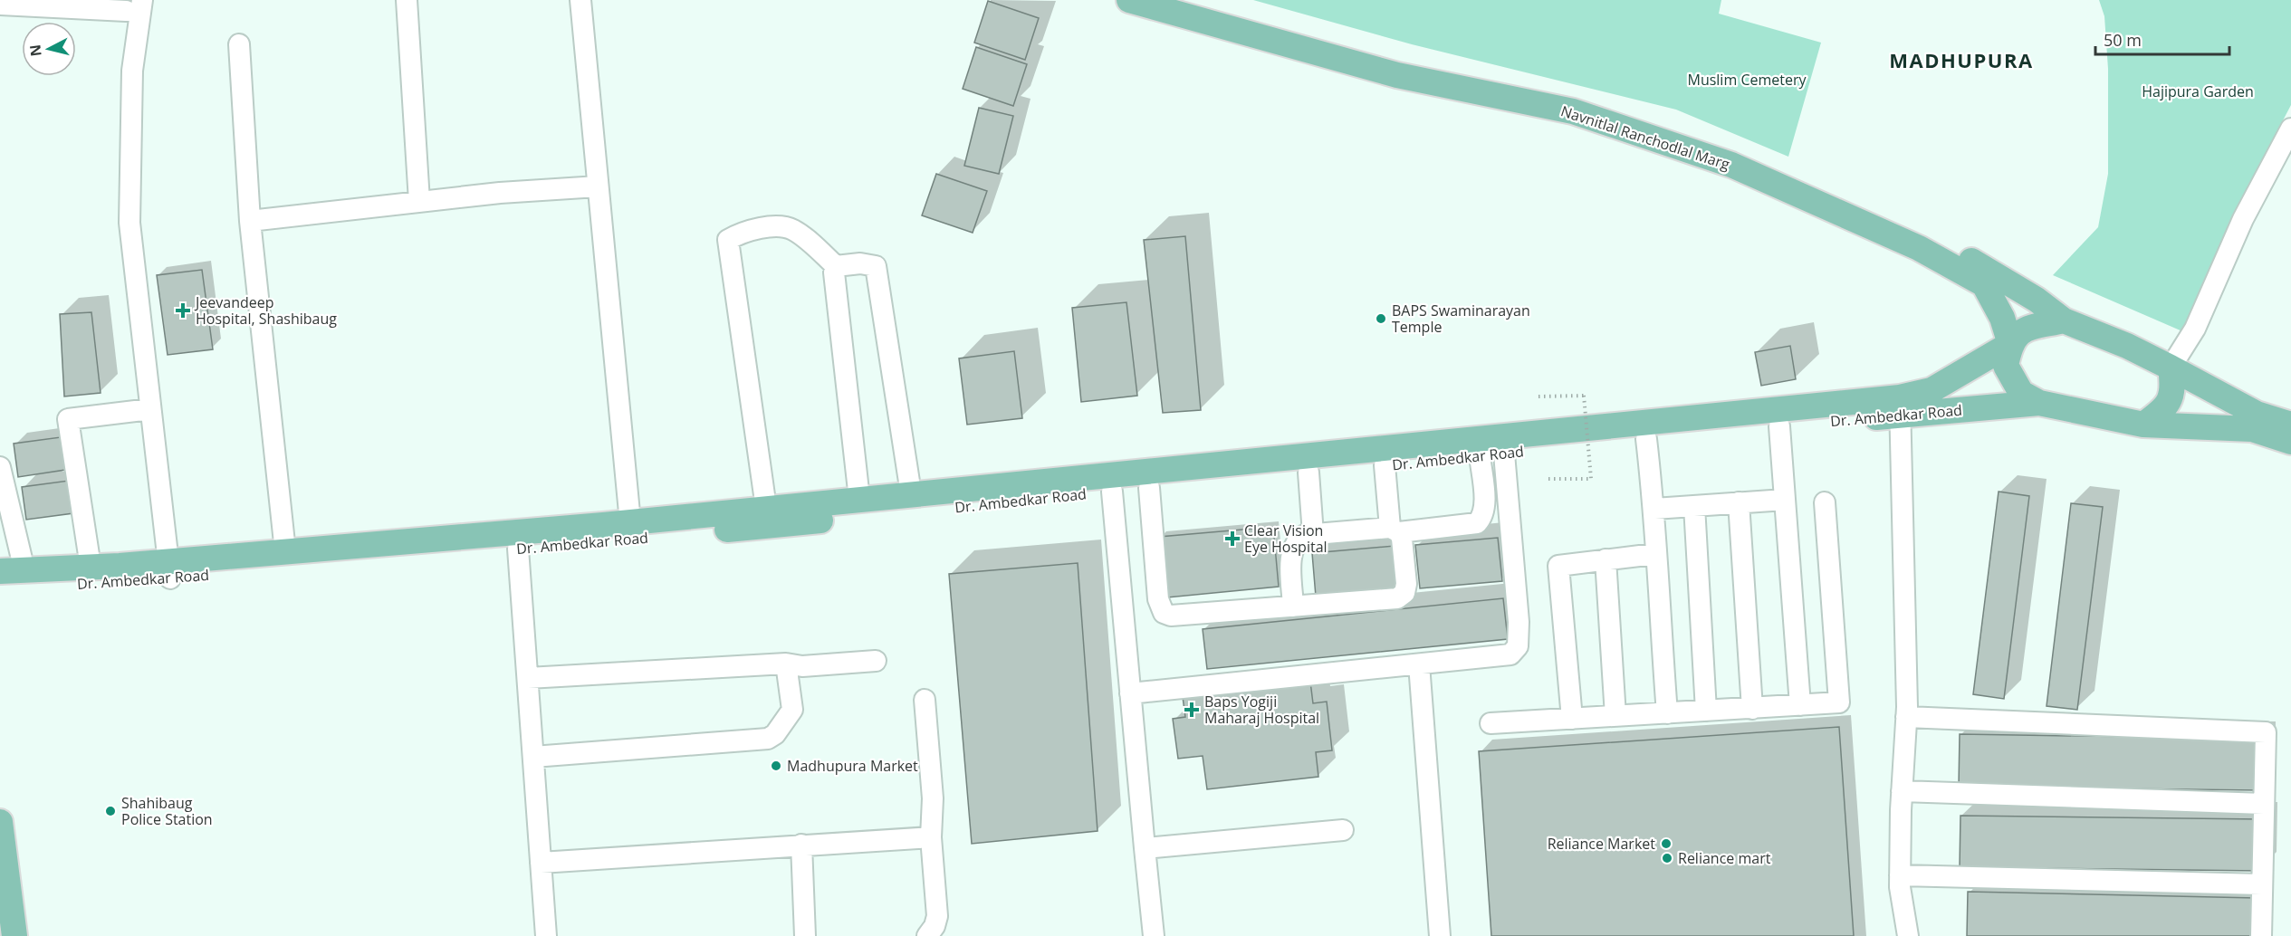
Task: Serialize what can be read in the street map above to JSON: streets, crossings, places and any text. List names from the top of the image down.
{
  "streets": {
    "main road": ["Navnitlal Ranchodlal Marg", "Dr. Ambedkar Road"]
  },
  "crossings": [
    ["Navnitlal Ranchodlal Marg", "Dr. Ambedkar Road"]
  ],
  "districts": ["MADHUPURA"],
  "parks": ["Muslim Cemetery", "Hajipura Garden"],
  "places": {
    "health": ["Jeevandeep Hospital, Shashibaug", "Clear Vision Eye Hospital", "Baps Yogiji Maharaj Hospital"],
    "other": [
      "BAPS Swaminarayan Temple",
      "Madhupura Market",
      "Shahibaug Police Station",
      "Reliance Market",
      "Reliance mart"
    ]
  },
  "scale_bar": "50 m",
  "north": "left"
}
